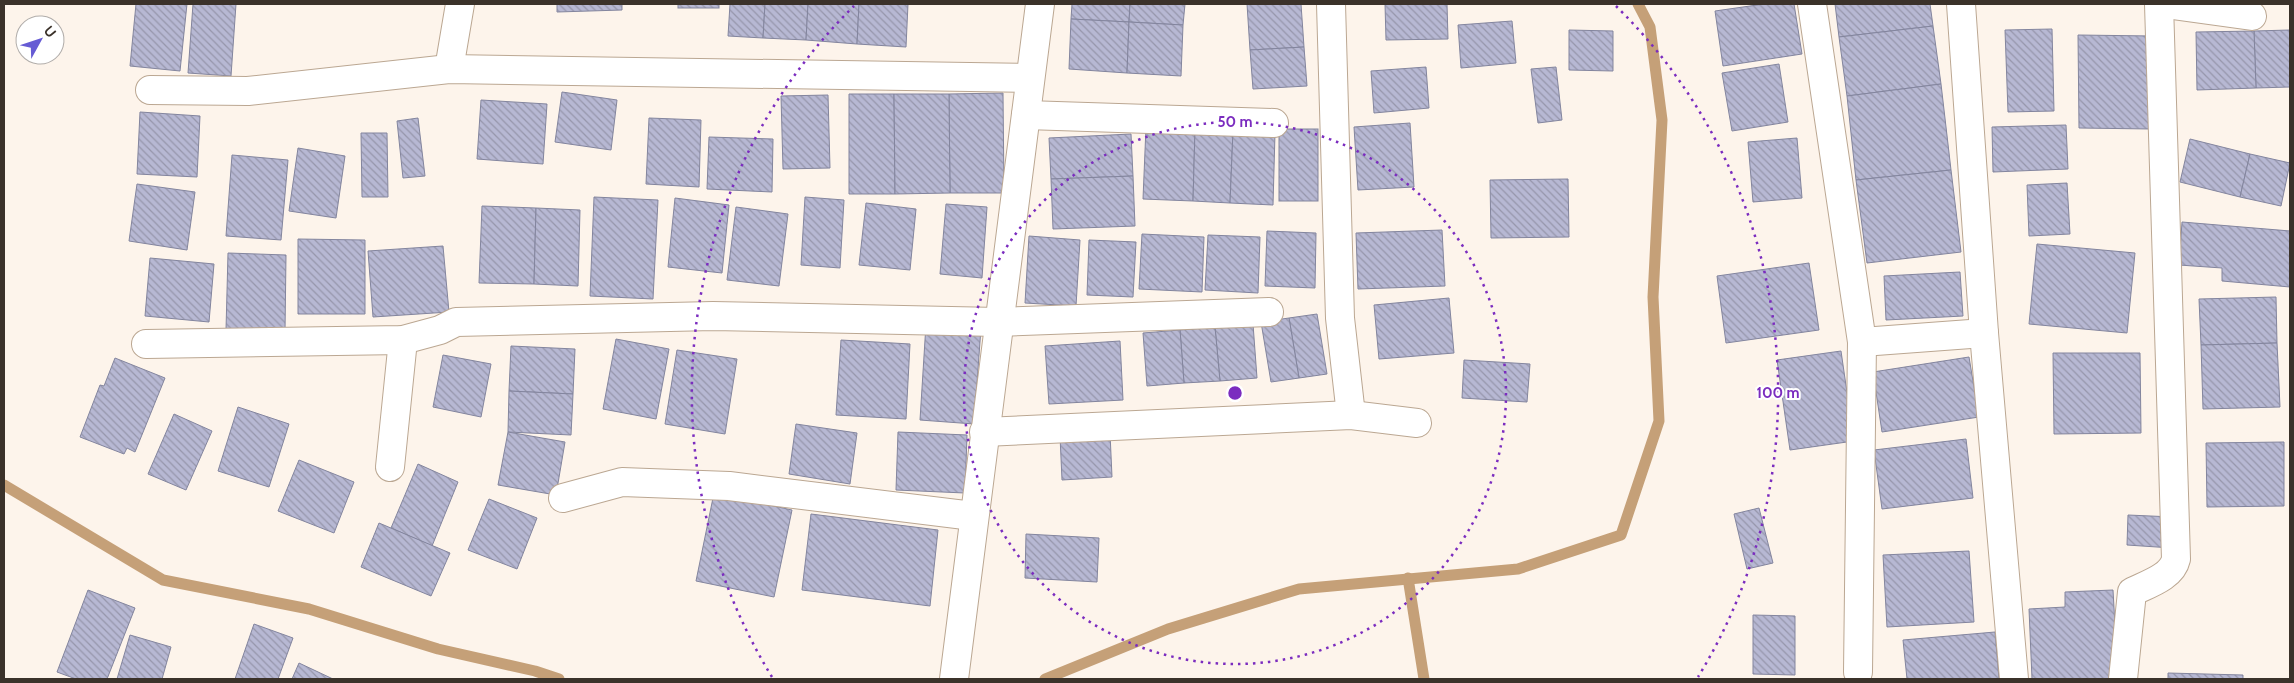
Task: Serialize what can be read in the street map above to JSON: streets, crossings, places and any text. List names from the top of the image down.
{
  "north": "top right",
  "rings": ["50 m", "100 m"]
}
